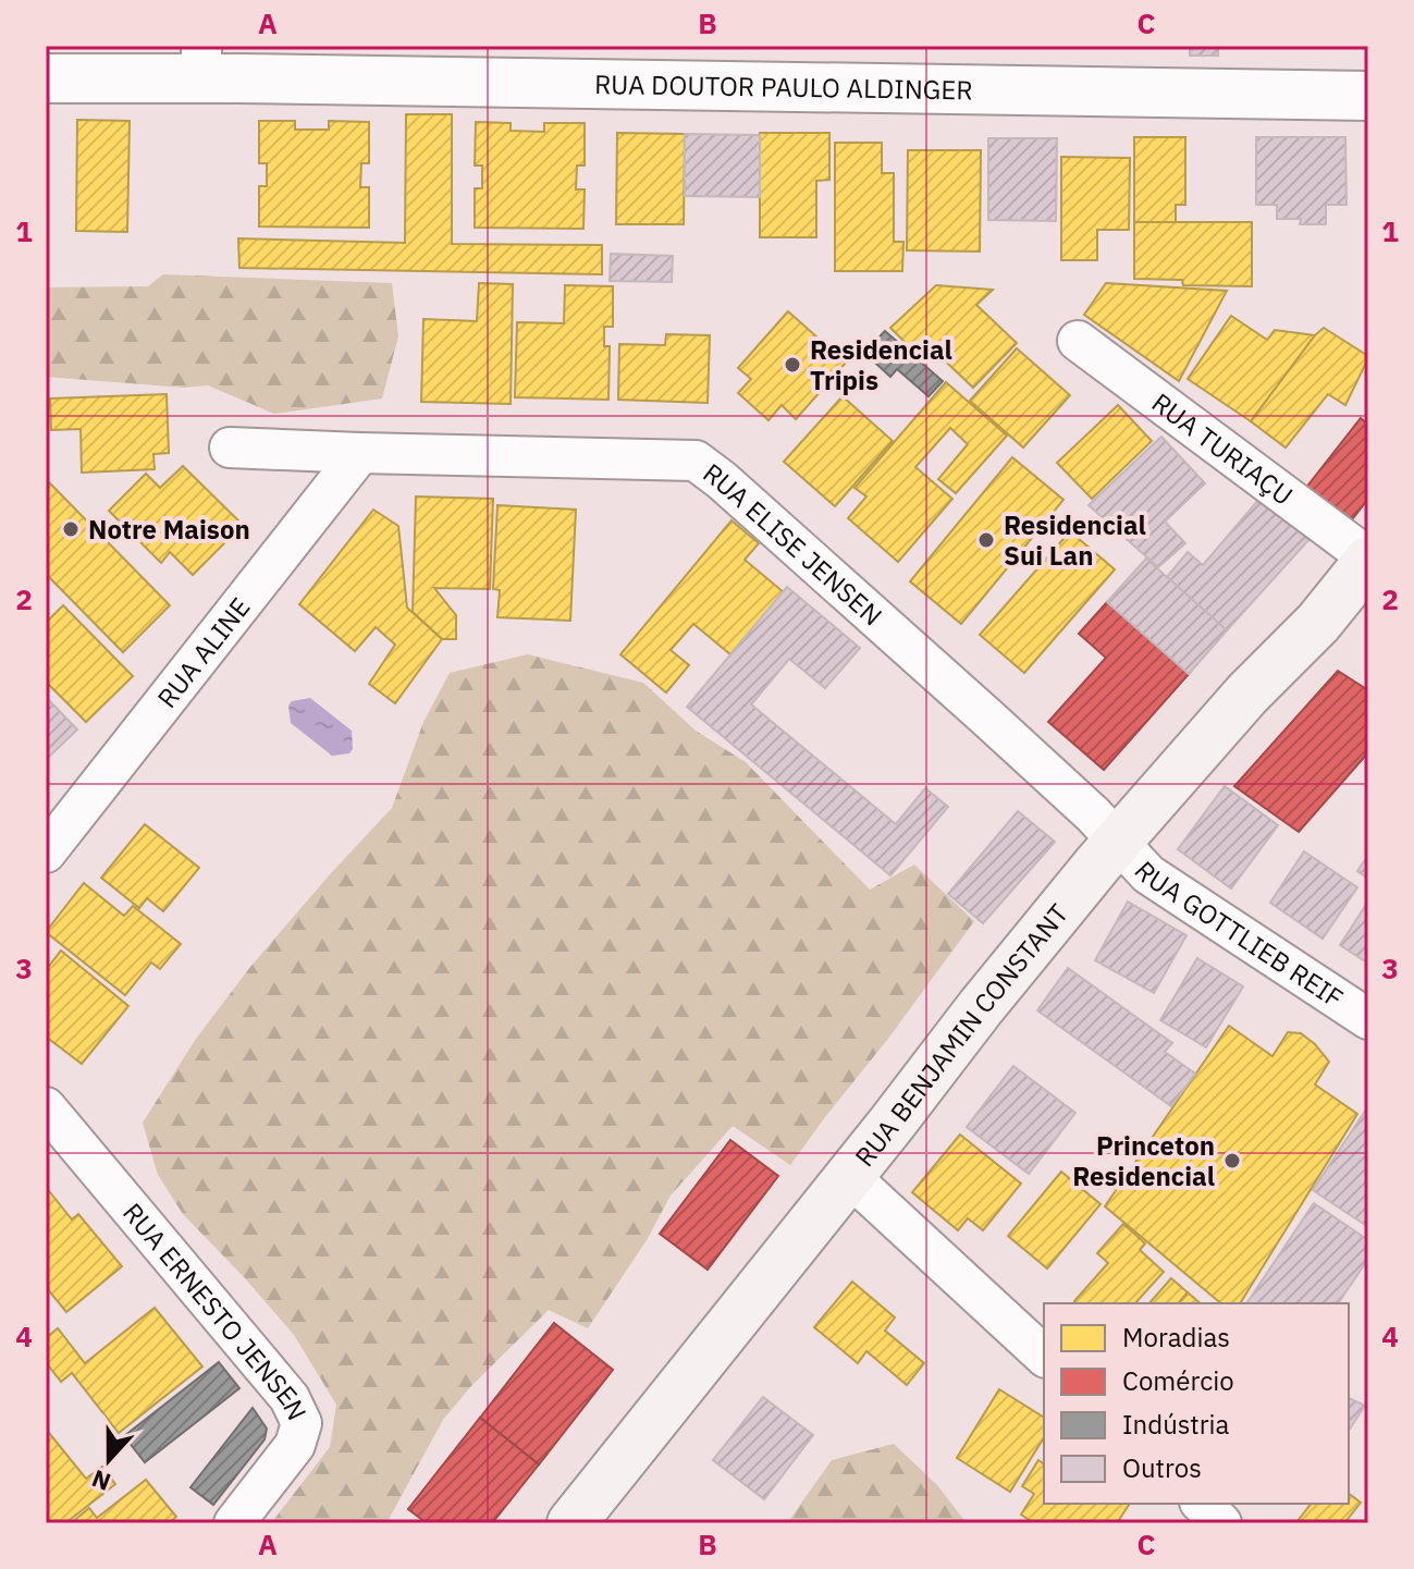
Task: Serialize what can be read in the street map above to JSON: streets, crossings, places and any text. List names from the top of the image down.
{
  "streets": {
    "main road": ["RUA BENJAMIN CONSTANT"],
    "street": [
      "RUA DOUTOR PAULO ALDINGER",
      "RUA TURIAÇU",
      "RUA ELISE JENSEN",
      "RUA ALINE",
      "RUA GOTTLIEB REIF",
      "RUA ERNESTO JENSEN"
    ]
  },
  "crossings": [
    ["RUA TURIAÇU", "RUA BENJAMIN CONSTANT"],
    ["RUA ELISE JENSEN", "RUA ALINE"],
    ["RUA ELISE JENSEN", "RUA GOTTLIEB REIF"],
    ["RUA ELISE JENSEN", "RUA BENJAMIN CONSTANT"],
    ["RUA GOTTLIEB REIF", "RUA BENJAMIN CONSTANT"]
  ],
  "places": [
    "Residencial Tripis",
    "Notre Maison",
    "Residencial Sui Lan",
    "Princeton Residencial"
  ],
  "legend": [
    "Moradias",
    "Comércio",
    "Indústria",
    "Outros"
  ],
  "north": "bottom",
  "grid": {
    "columns": ["A", "B", "C"],
    "rows": [
      "1",
      "2",
      "3",
      "4"
    ]
  }
}
